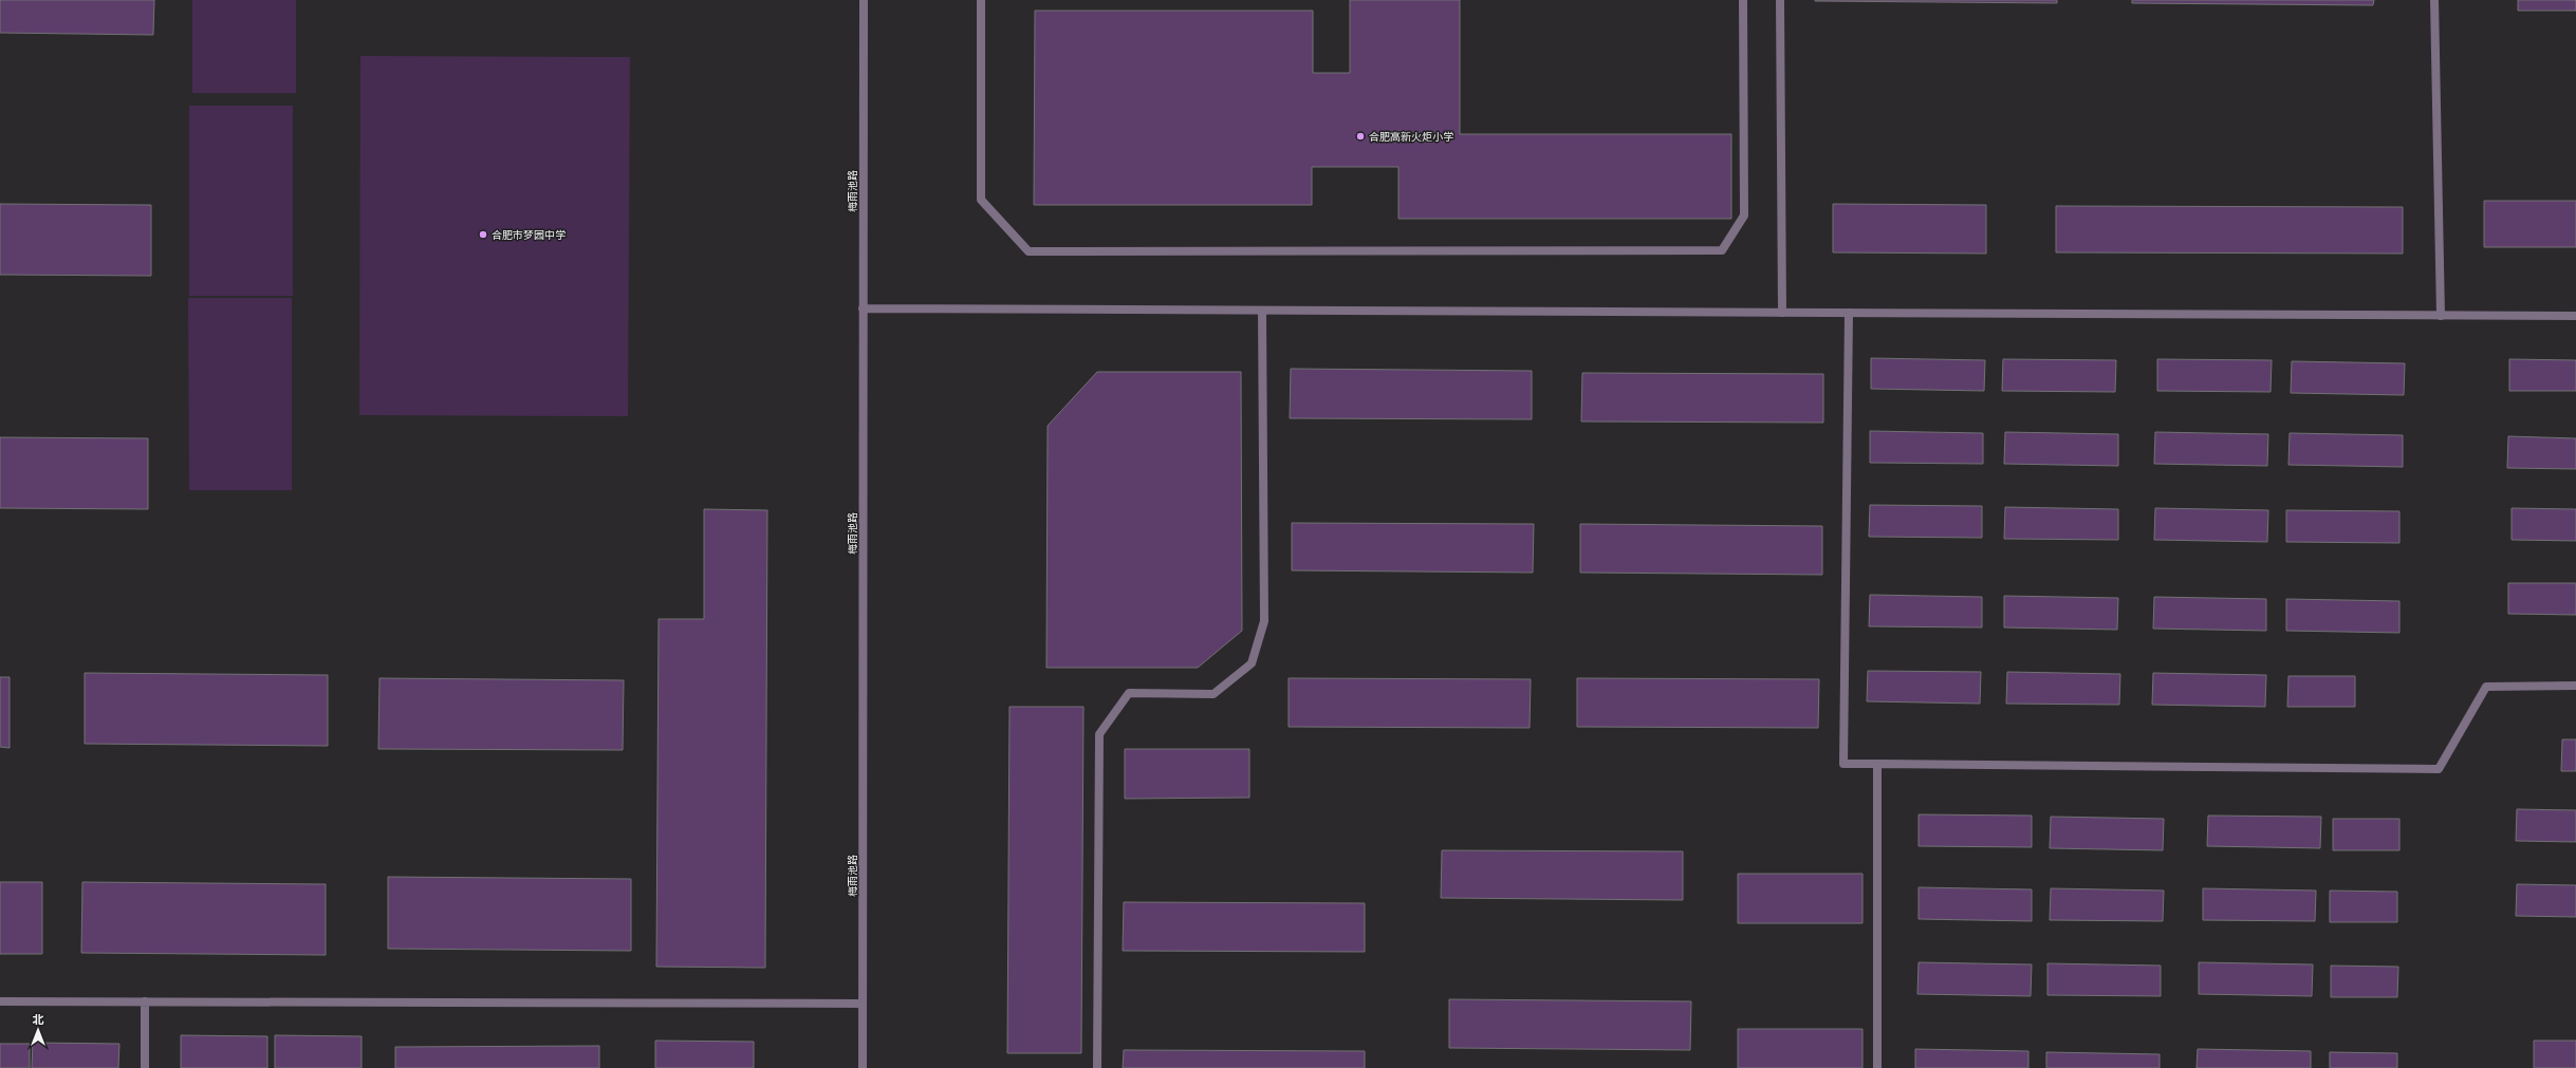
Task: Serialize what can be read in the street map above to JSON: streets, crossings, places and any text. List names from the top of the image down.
{
  "streets": {
    "street": ["梅雨池路"]
  },
  "places": ["合肥高新火炬小学", "合肥市梦园中学"],
  "north": "top"
}
